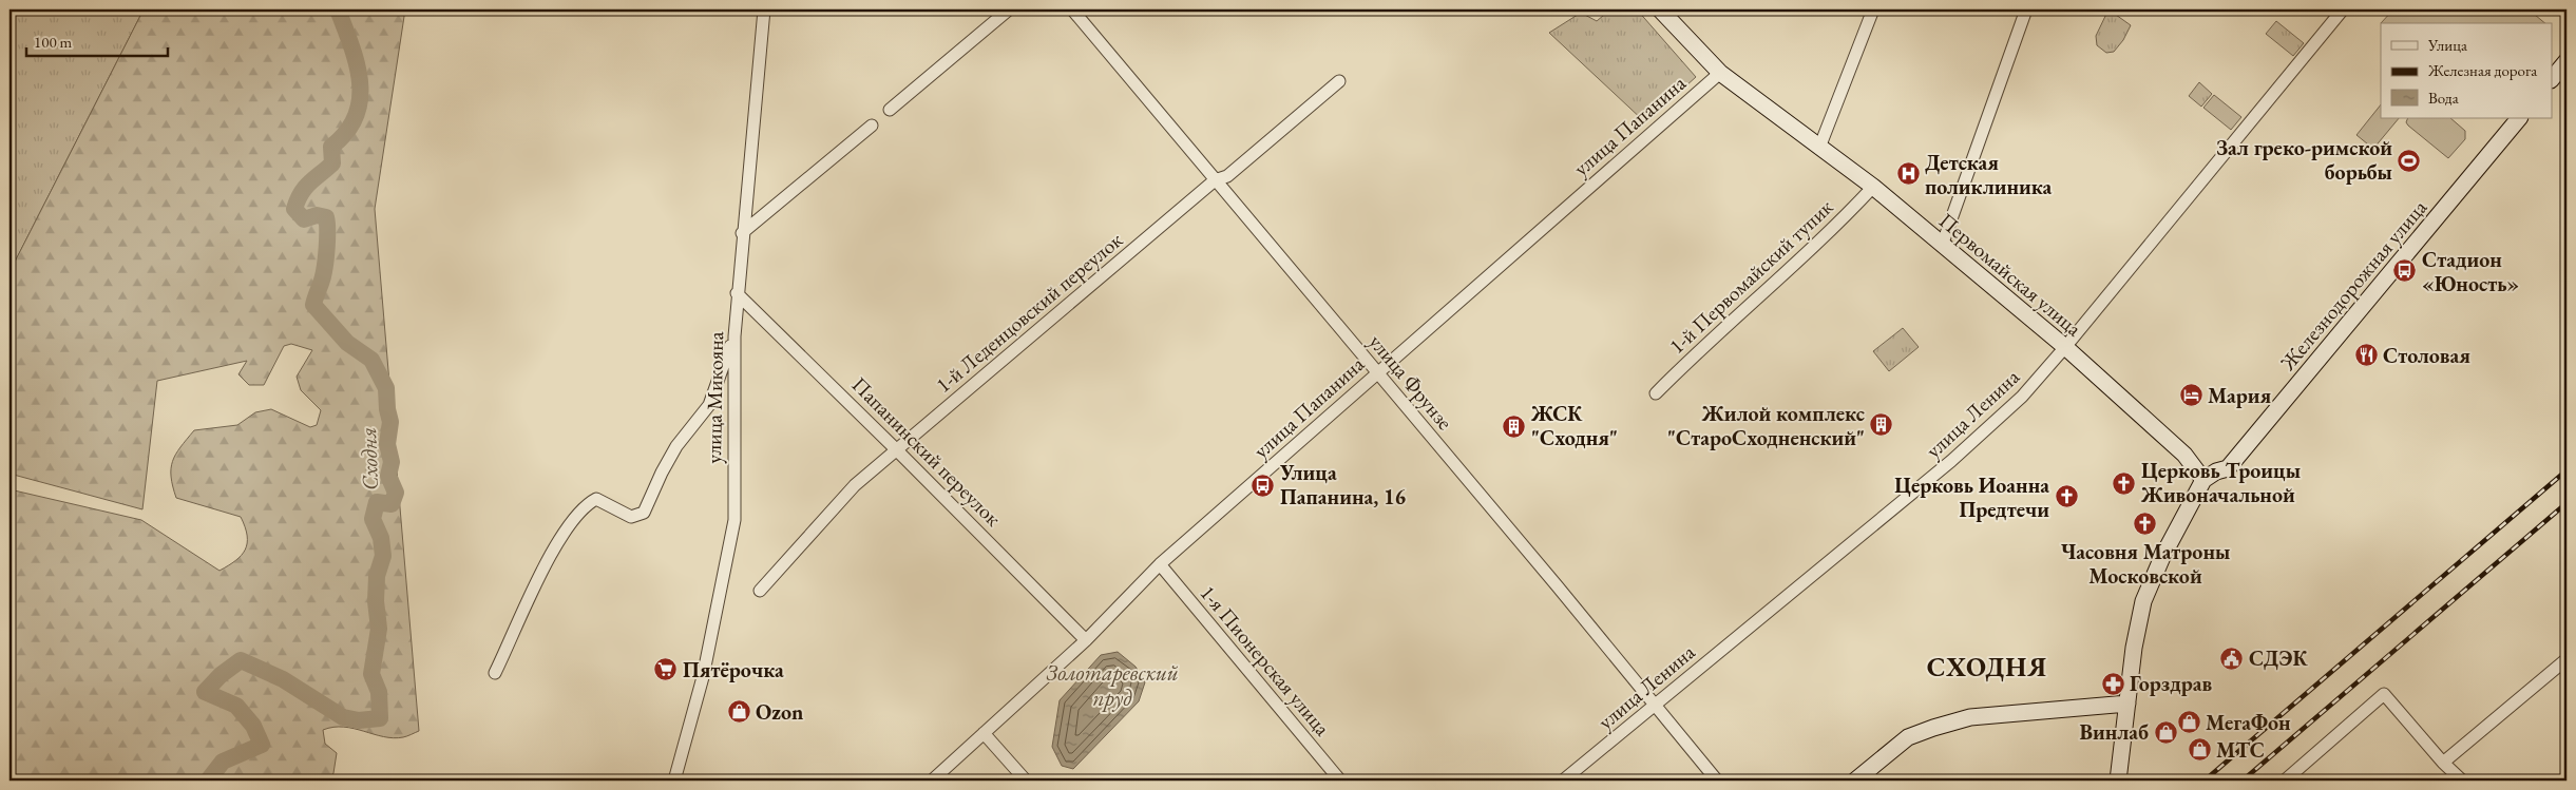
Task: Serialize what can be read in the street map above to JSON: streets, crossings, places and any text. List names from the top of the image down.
{
  "streets": {
    "main road": ["Первомайская улица", "Железнодорожная улица"],
    "street": [
      "улица Папанина",
      "1-й Первомайский тупик",
      "1-й Леденцовский переулок",
      "улица Фрунзе",
      "улица Микояна",
      "улица Ленина",
      "Папанинский переулок",
      "1-я Пионерская улица"
    ]
  },
  "crossings": [
    ["улица Папанина", "Первомайская улица"],
    ["улица Папанина", "улица Фрунзе"],
    ["улица Папанина", "Папанинский переулок"],
    ["улица Папанина", "1-я Пионерская улица"],
    ["Первомайская улица", "1-й Первомайский тупик"],
    ["Первомайская улица", "Железнодорожная улица"],
    ["Первомайская улица", "улица Ленина"],
    ["1-й Леденцовский переулок", "улица Фрунзе"],
    ["1-й Леденцовский переулок", "Папанинский переулок"],
    ["улица Фрунзе", "улица Ленина"],
    ["улица Микояна", "Папанинский переулок"]
  ],
  "districts": ["СХОДНЯ"],
  "water": ["Сходня", "Золотаревский пруд"],
  "places": {
    "sports": ["Зал греко-римской борьбы"],
    "hospital": ["Детская поликлиника"],
    "bus stop": ["Стадион «Юность»", "Улица Папанина, 16"],
    "restaurant": ["Столовая"],
    "hotel": ["Мария"],
    "building": ["Жилой комплекс \"СтароСходненский\"", "ЖСК \"Сходня\""],
    "church": ["Церковь Троицы Живоначальной", "Церковь Иоанна Предтечи", "Часовня Матроны Московской"],
    "public building": ["СДЭК"],
    "supermarket": ["Пятёрочка"],
    "pharmacy": ["Горздрав"],
    "shop": [
      "Ozon",
      "МегаФон",
      "Винлаб",
      "МТС"
    ]
  },
  "legend": ["Улица", "Железная дорога", "Вода"],
  "scale_bar": "100 m"
}
